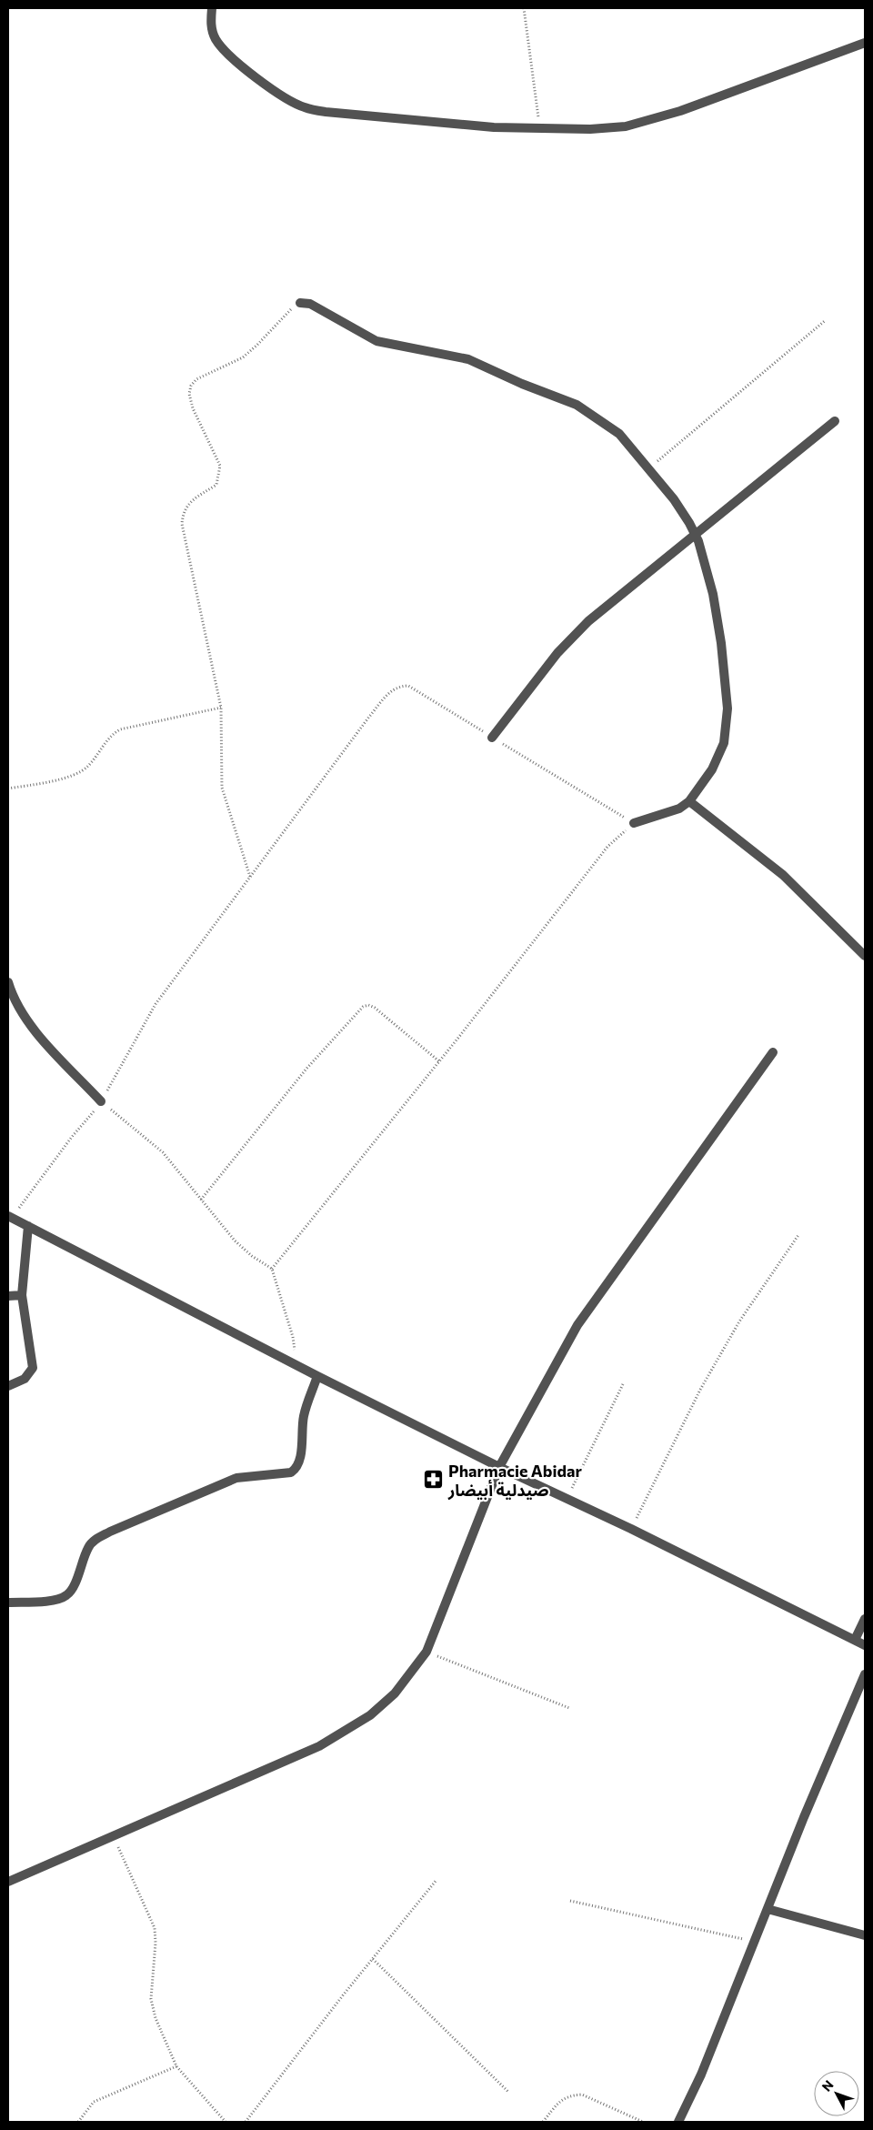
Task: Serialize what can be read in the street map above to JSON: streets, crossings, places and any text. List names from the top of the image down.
{
  "places": {
    "pharmacy": ["Pharmacie Abidar صيدلية أبيضار"]
  },
  "north": "top left"
}
